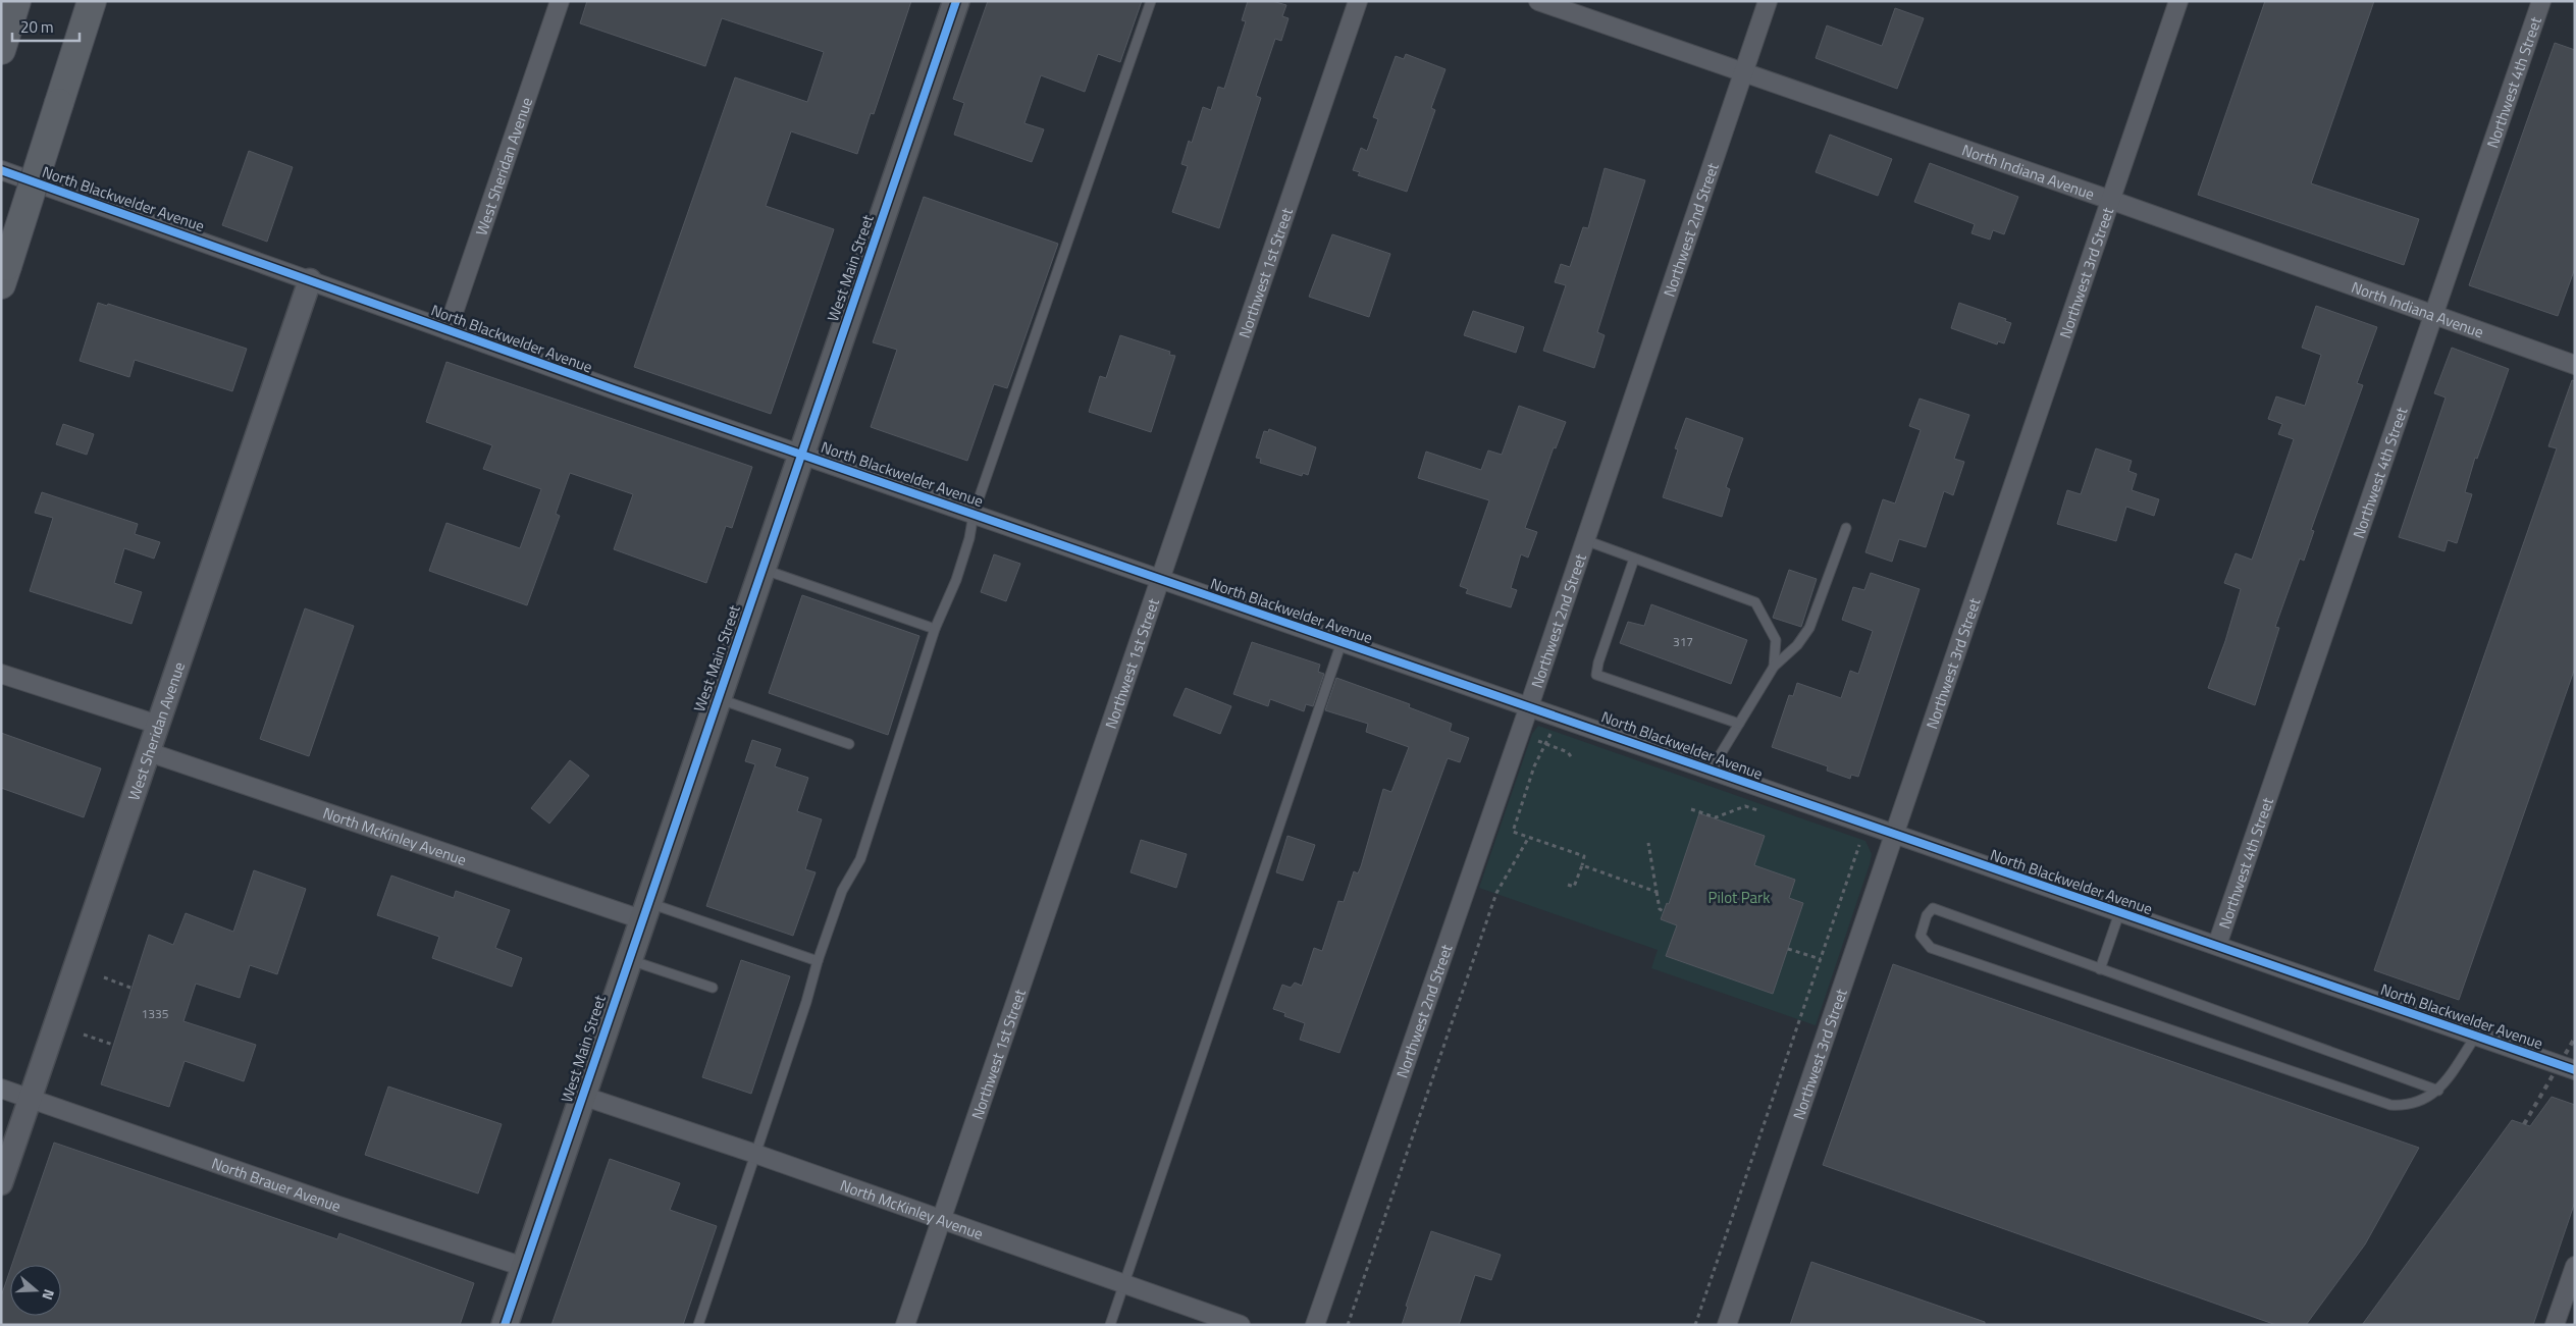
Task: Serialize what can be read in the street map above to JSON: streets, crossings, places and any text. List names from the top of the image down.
{
  "streets": {
    "main road": ["West Main Street"],
    "street": [
      "Northwest 4th Street",
      "West Sheridan Avenue",
      "North Indiana Avenue",
      "North Blackwelder Avenue",
      "Northwest 2nd Street",
      "Northwest 1st Street",
      "Northwest 3rd Street",
      "North McKinley Avenue",
      "North Brauer Avenue"
    ]
  },
  "crossings": [
    ["Northwest 4th Street", "North Indiana Avenue"],
    ["Northwest 4th Street", "North Blackwelder Avenue"],
    ["West Sheridan Avenue", "North Blackwelder Avenue"],
    ["West Sheridan Avenue", "North McKinley Avenue"],
    ["West Sheridan Avenue", "North Brauer Avenue"],
    ["North Indiana Avenue", "Northwest 2nd Street"],
    ["North Indiana Avenue", "Northwest 3rd Street"],
    ["North Blackwelder Avenue", "Northwest 2nd Street"],
    ["North Blackwelder Avenue", "West Main Street"],
    ["North Blackwelder Avenue", "Northwest 1st Street"],
    ["North Blackwelder Avenue", "Northwest 3rd Street"],
    ["West Main Street", "North McKinley Avenue"],
    ["West Main Street", "North Brauer Avenue"],
    ["Northwest 1st Street", "North McKinley Avenue"]
  ],
  "parks": ["Pilot Park"],
  "house_numbers": ["317", "1335"],
  "scale_bar": "20 m",
  "north": "right"
}
